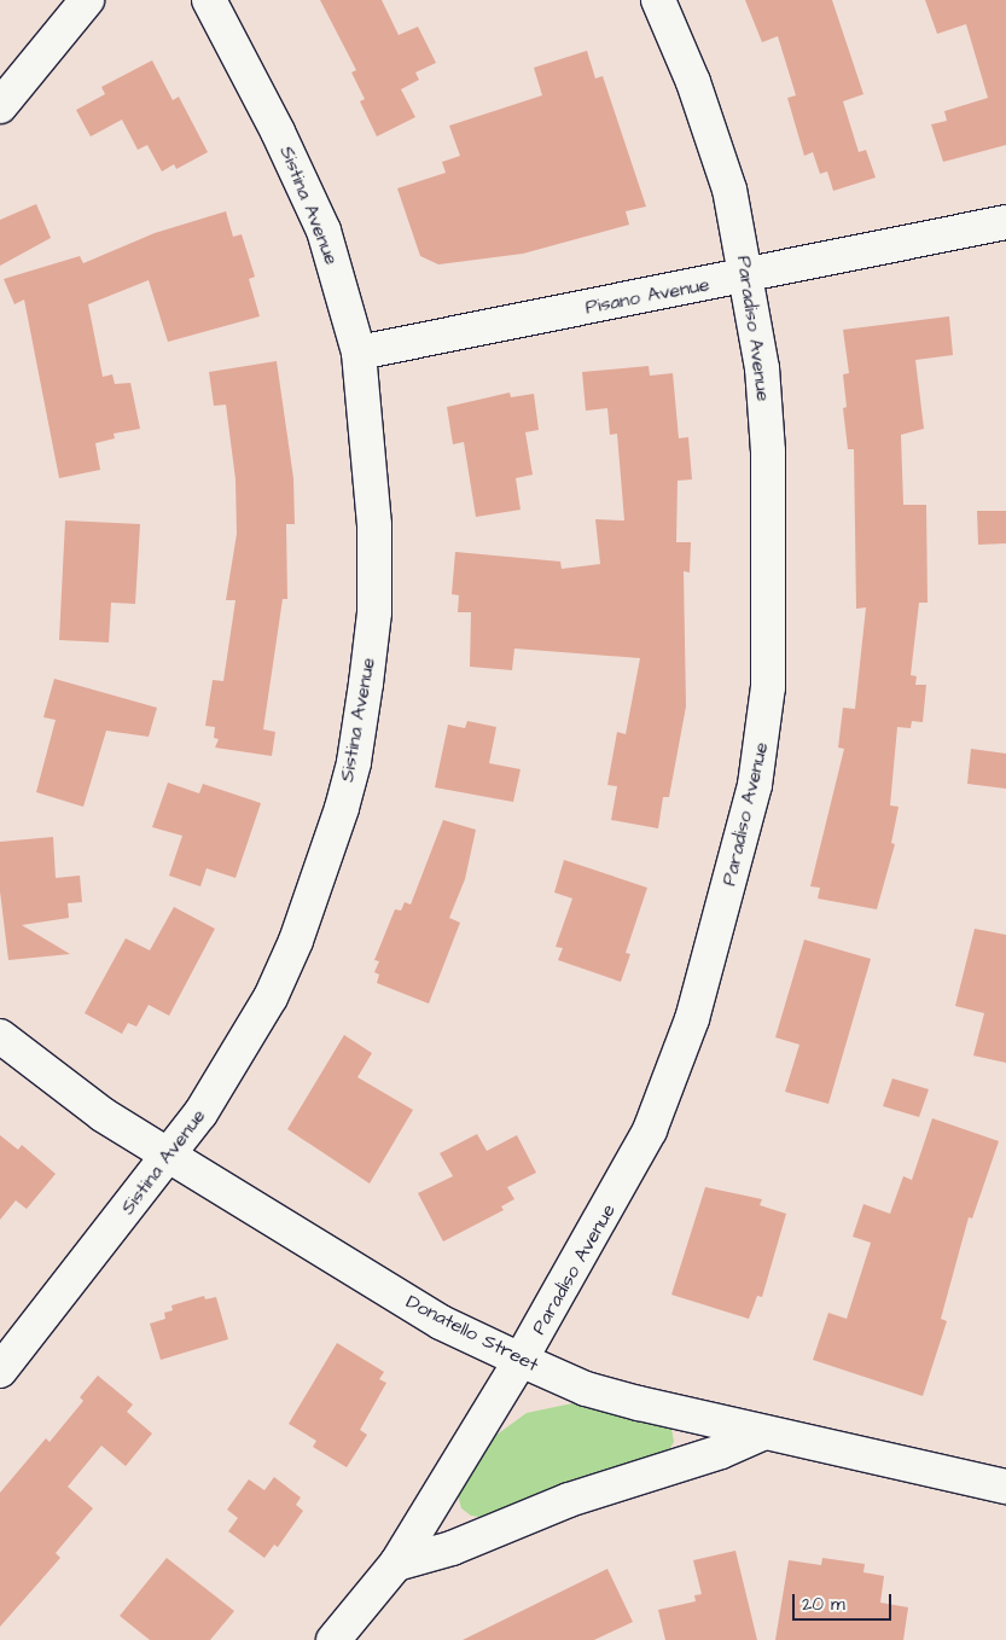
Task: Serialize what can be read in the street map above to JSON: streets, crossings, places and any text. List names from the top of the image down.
{
  "streets": {
    "street": [
      "Sistina Avenue",
      "Pisano Avenue",
      "Paradiso Avenue",
      "Donatello Street"
    ]
  },
  "crossings": [
    ["Sistina Avenue", "Pisano Avenue"],
    ["Sistina Avenue", "Donatello Street"],
    ["Pisano Avenue", "Paradiso Avenue"],
    ["Paradiso Avenue", "Donatello Street"]
  ],
  "scale_bar": "20 m"
}
